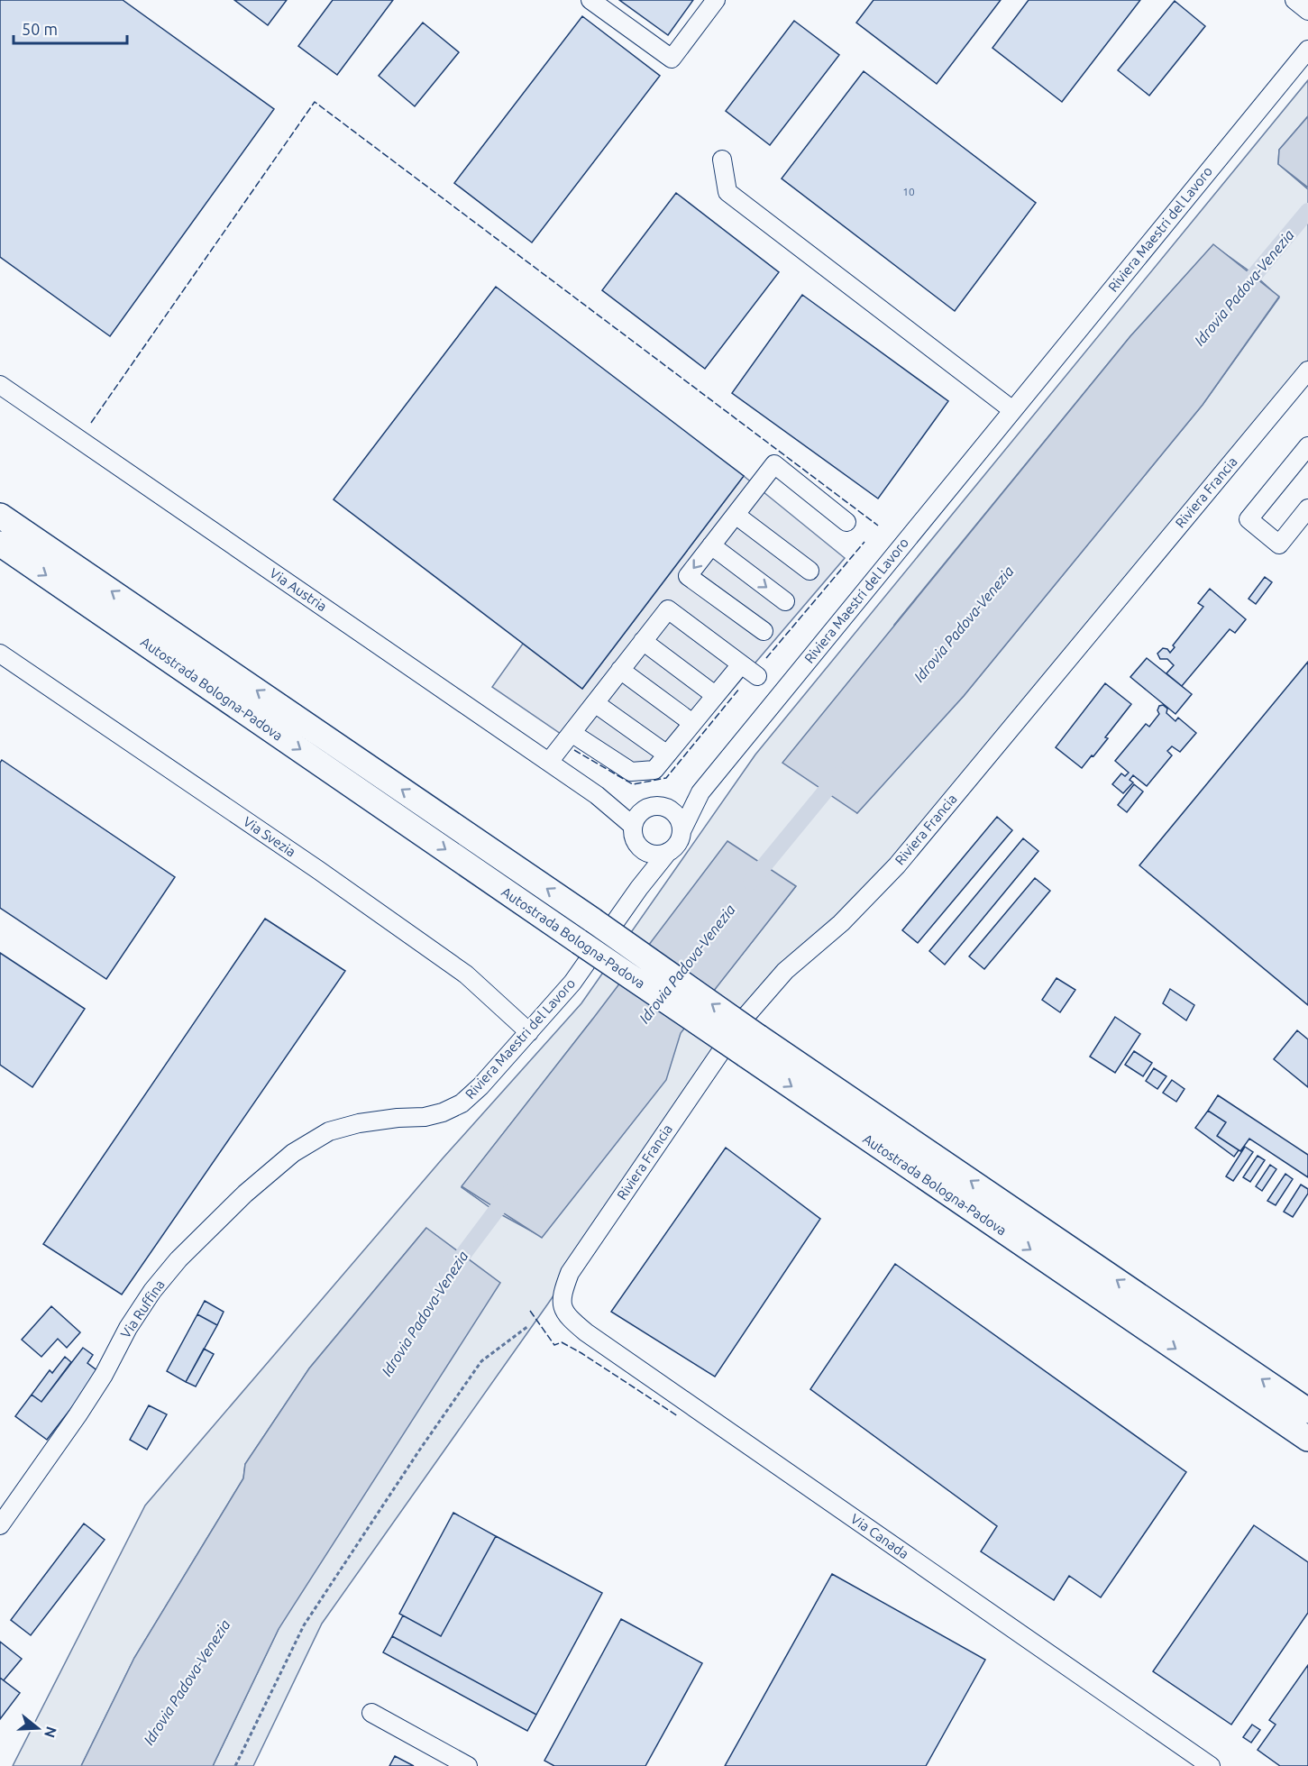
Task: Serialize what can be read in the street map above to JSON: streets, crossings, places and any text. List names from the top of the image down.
{
  "streets": {
    "highway": ["Autostrada Bologna-Padova"],
    "street": [
      "Riviera Maestri del Lavoro",
      "Riviera Francia",
      "Via Austria",
      "Via Svezia",
      "Via Ruffina",
      "Via Canada"
    ]
  },
  "crossings": [
    ["Riviera Maestri del Lavoro", "Via Austria"],
    ["Riviera Maestri del Lavoro", "Via Svezia"],
    ["Riviera Maestri del Lavoro", "Via Ruffina"],
    ["Riviera Francia", "Via Canada"]
  ],
  "water": ["Idrovia Padova-Venezia"],
  "house_numbers": ["10"],
  "scale_bar": "50 m",
  "north": "right"
}
